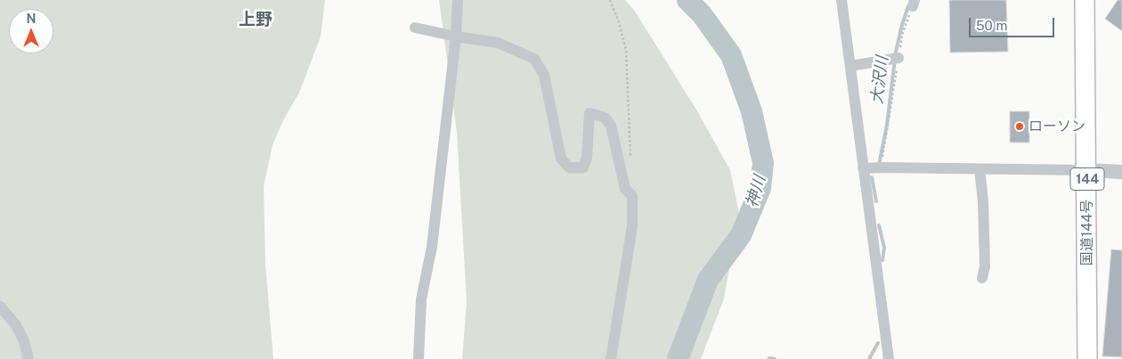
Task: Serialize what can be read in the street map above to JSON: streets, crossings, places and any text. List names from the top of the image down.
{
  "streets": {
    "highway": ["144", "国道144号"]
  },
  "districts": ["上野"],
  "water": ["大沢川", "神川"],
  "places": ["ローソン"],
  "scale_bar": "50 m",
  "north": "top"
}
